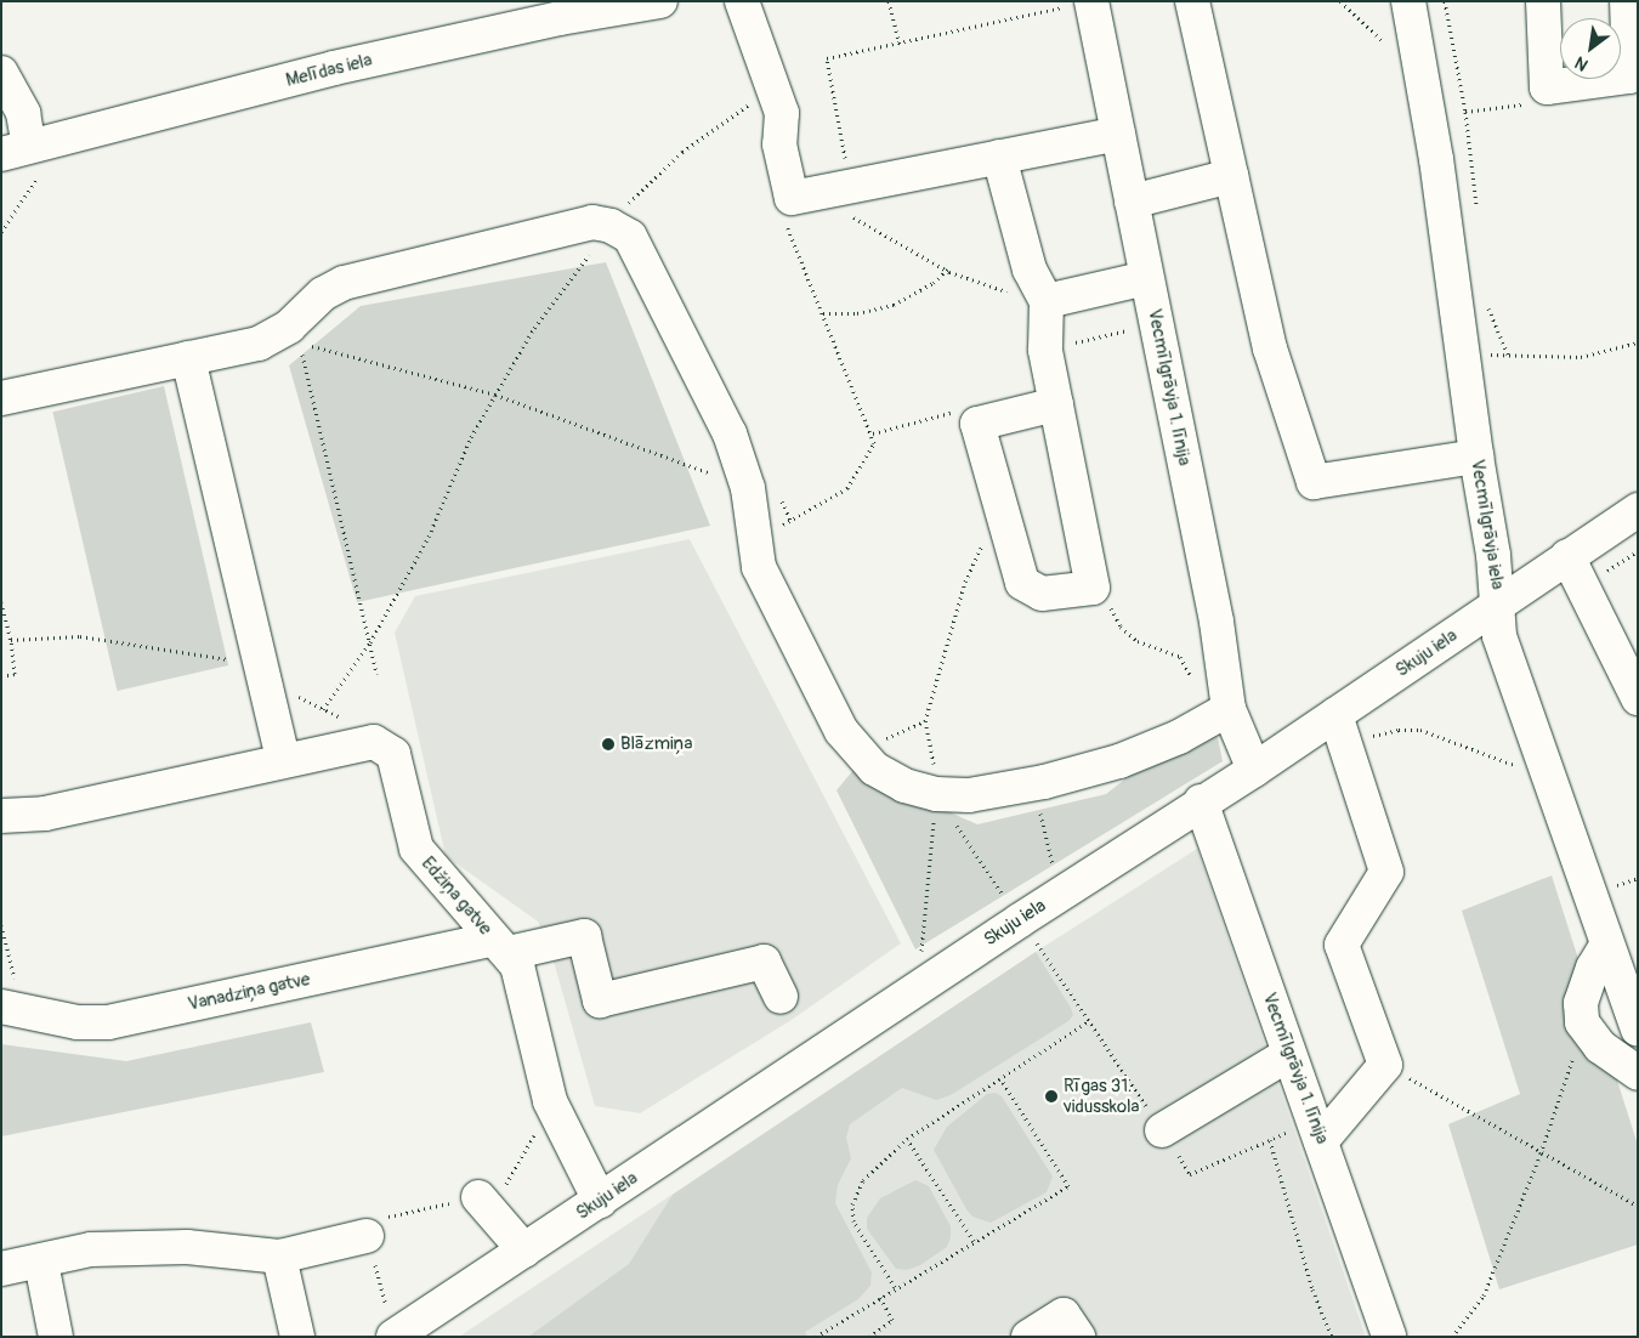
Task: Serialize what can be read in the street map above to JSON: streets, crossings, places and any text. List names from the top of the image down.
{
  "streets": {
    "street": [
      "Melīdas iela",
      "Vecmīlgrāvja 1. līnija",
      "Vecmīlgrāvja iela",
      "Skuju iela",
      "Edžiņa gatve",
      "Vanadziņa gatve"
    ]
  },
  "crossings": [
    ["Vecmīlgrāvja 1. līnija", "Skuju iela"],
    ["Vecmīlgrāvja iela", "Skuju iela"],
    ["Skuju iela", "Edžiņa gatve"],
    ["Edžiņa gatve", "Vanadziņa gatve"]
  ],
  "places": ["Blāzmiņa", "Rīgas 31. vidusskola"],
  "north": "bottom left"
}
